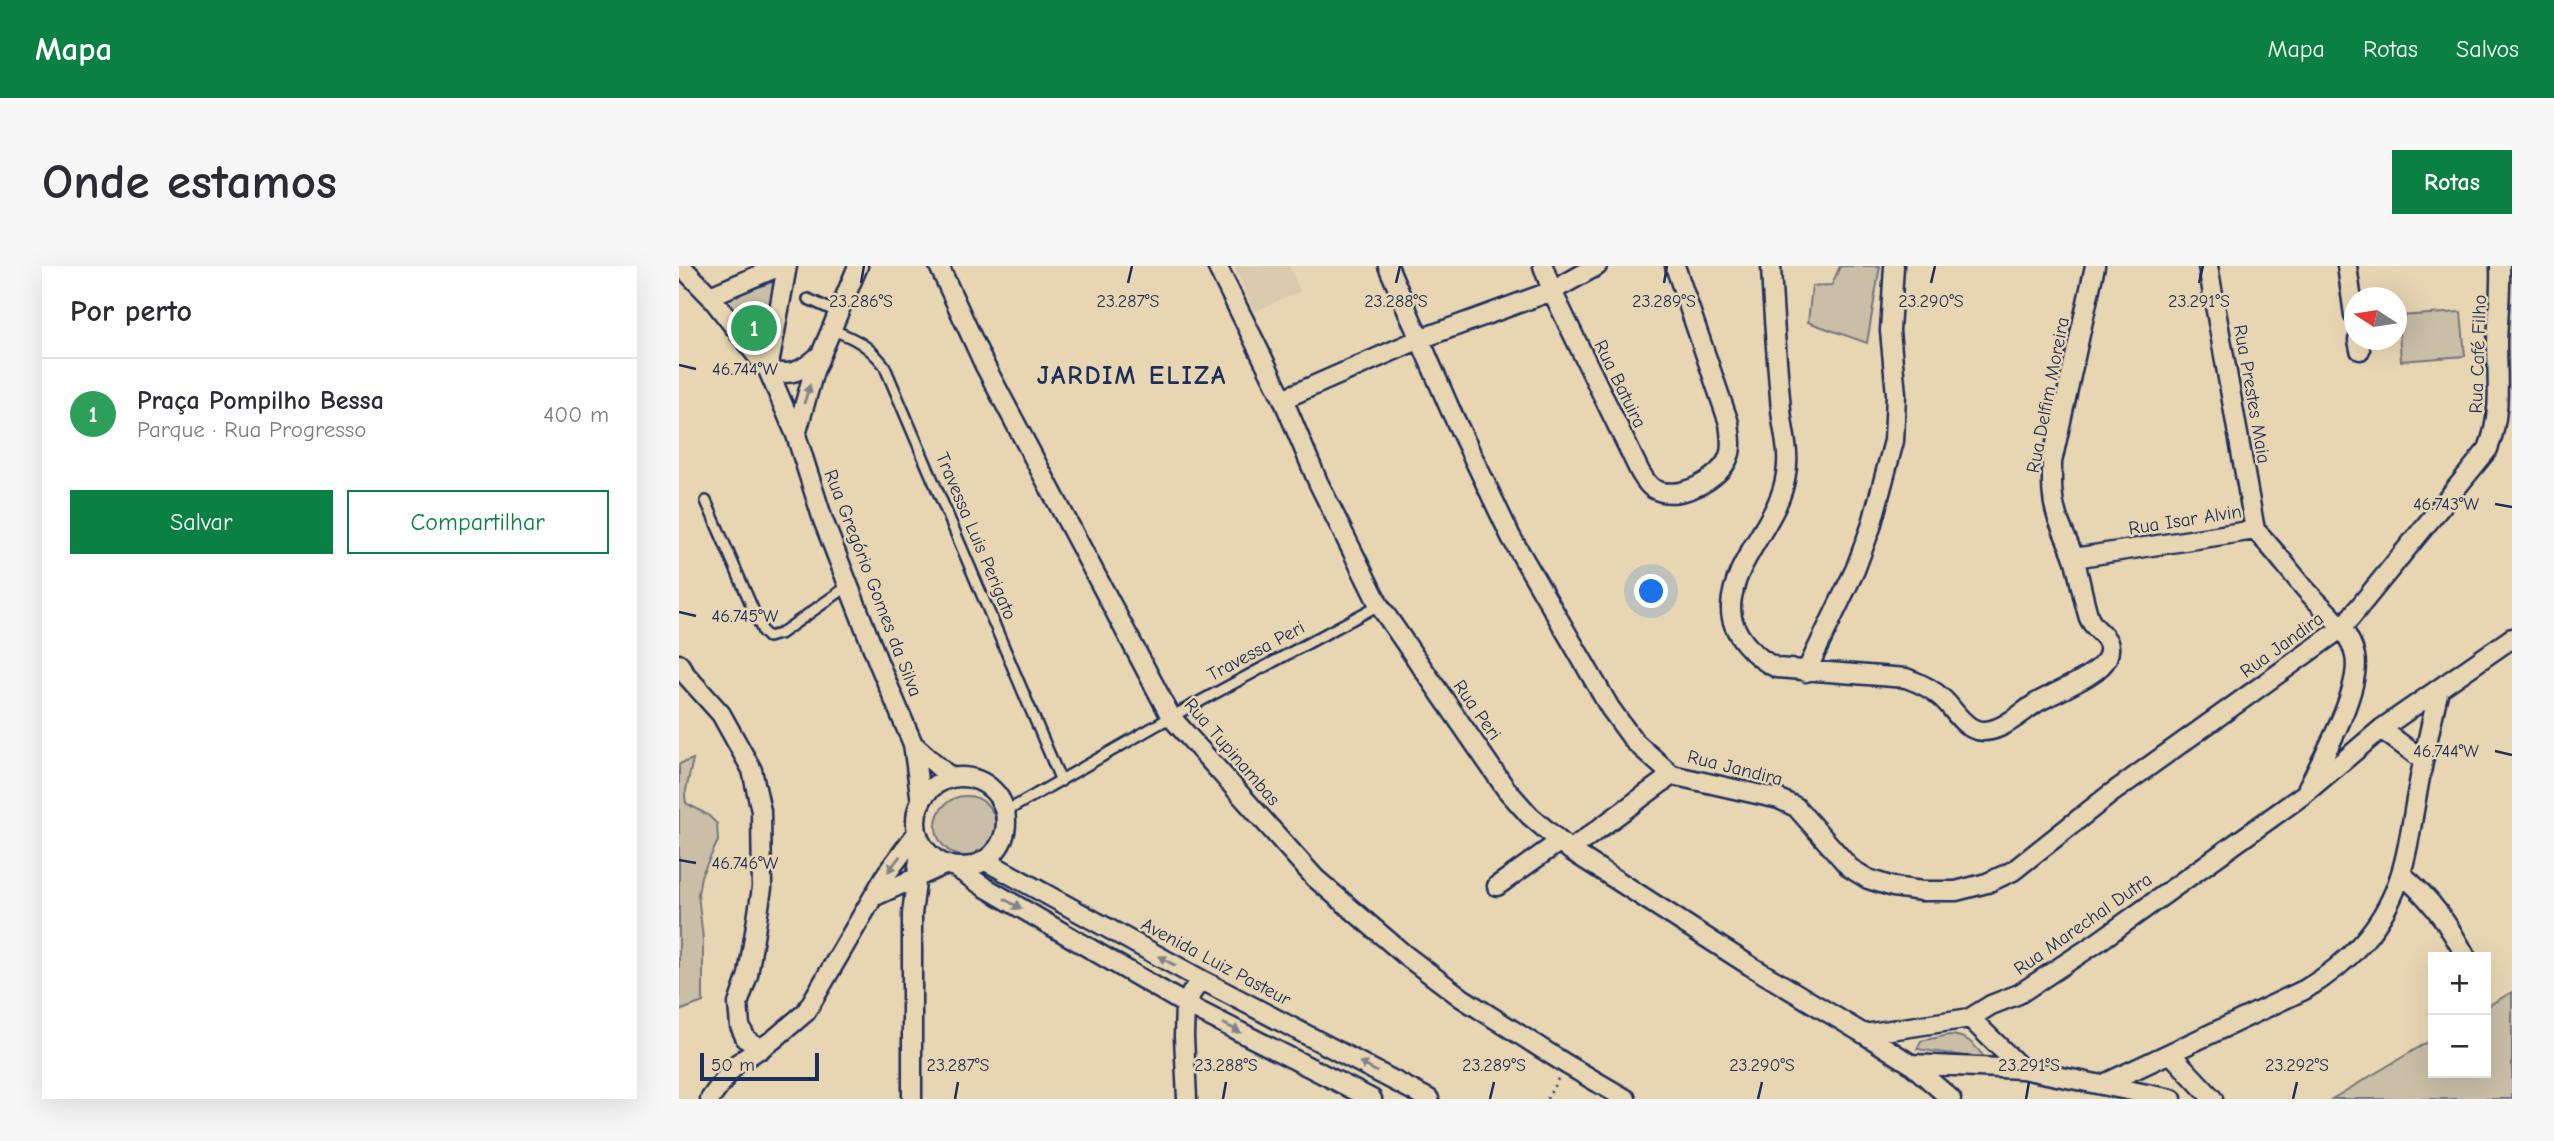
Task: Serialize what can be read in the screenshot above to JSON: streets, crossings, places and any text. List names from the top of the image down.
{
  "streets": {
    "street": [
      "Rua Café Filho",
      "Rua Batuira",
      "Rua Prestes Maia",
      "Rua Delfim Moreira",
      "Rua Isar Alvin",
      "Rua Gregório Gomes da Silva",
      "Rua Jandira",
      "Rua Peri",
      "Rua Tupinambas",
      "Rua Marechal Dutra",
      "Avenida Luiz Pasteur"
    ],
    "lane": ["Travessa Luis Perigato", "Travessa Peri"]
  },
  "crossings": [
    ["Rua Café Filho", "Rua Isar Alvin"],
    ["Rua Café Filho", "Rua Jandira"],
    ["Rua Prestes Maia", "Rua Isar Alvin"],
    ["Rua Delfim Moreira", "Rua Isar Alvin"],
    ["Rua Isar Alvin", "Rua Jandira"],
    ["Travessa Luis Perigato", "Travessa Peri"],
    ["Rua Gregório Gomes da Silva", "Travessa Peri"],
    ["Rua Gregório Gomes da Silva", "Avenida Luiz Pasteur"],
    ["Travessa Peri", "Rua Peri"],
    ["Travessa Peri", "Rua Tupinambas"],
    ["Travessa Peri", "Avenida Luiz Pasteur"],
    ["Rua Peri", "Rua Marechal Dutra"]
  ],
  "districts": ["JARDIM ELIZA"],
  "scale_bar": "50 m",
  "north": "left",
  "page": {
    "header": "Mapa",
    "nav": ["Mapa", "Rotas", "Salvos"],
    "buttons": [
      "Rotas",
      ["Salvar", "Compartilhar"]
    ],
    "title": "Onde estamos",
    "heading": "Por perto",
    "pins": "1",
    "list": [
      {
        "mark": "1",
        "name": "Praça Pompilho Bessa",
        "note": "Parque · Rua Progresso",
        "value": "400 m"
      }
    ],
    "map_buttons": ["+", "−"],
    "scale": "50 m"
  },
  "coordinates": [
    "23.286°S",
    "23.287°S",
    "23.288°S",
    "23.289°S",
    "23.290°S",
    "23.291°S",
    "46.744°W",
    "46.743°W",
    "46.745°W",
    "46.746°W",
    "23.292°S"
  ]
}
